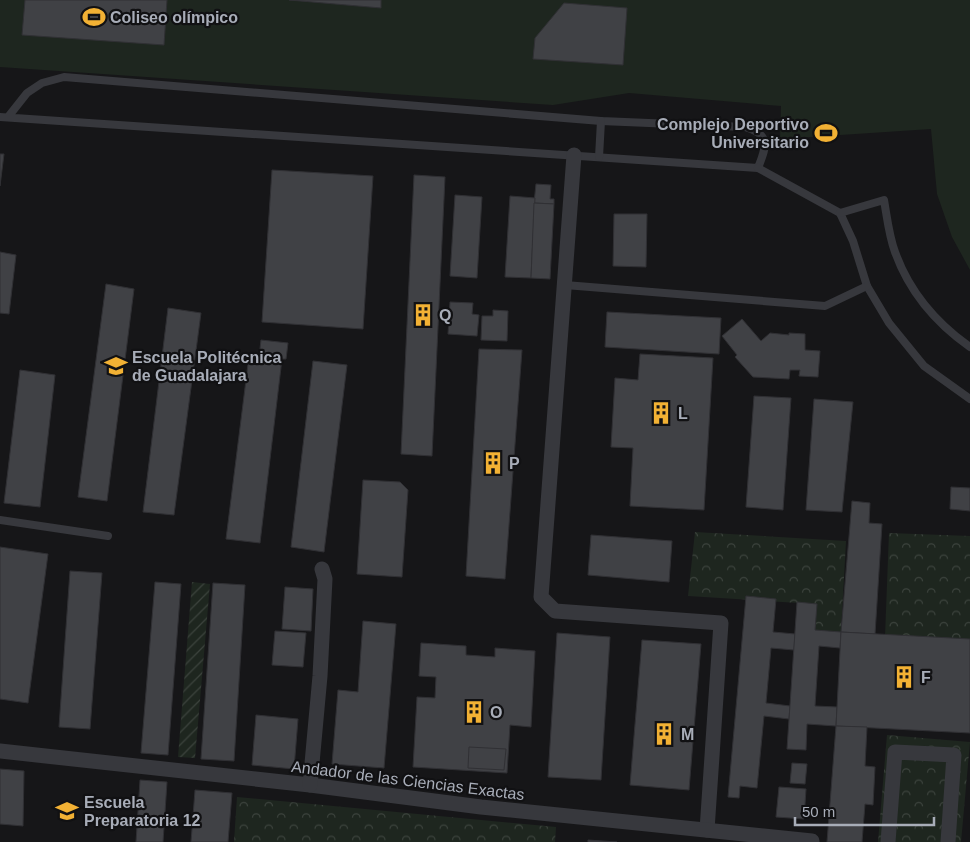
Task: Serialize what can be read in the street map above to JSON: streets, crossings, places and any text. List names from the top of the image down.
{
  "streets": {
    "street": ["Andador de las Ciencias Exactas"]
  },
  "places": {
    "sports": ["Coliseo olímpico", "Complejo Deportivo Universitario"],
    "building": [
      "Q",
      "L",
      "P",
      "F",
      "O",
      "M"
    ],
    "school or university": ["Escuela Politécnica de Guadalajara", "Escuela Preparatoria 12"]
  },
  "scale_bar": "50 m"
}
